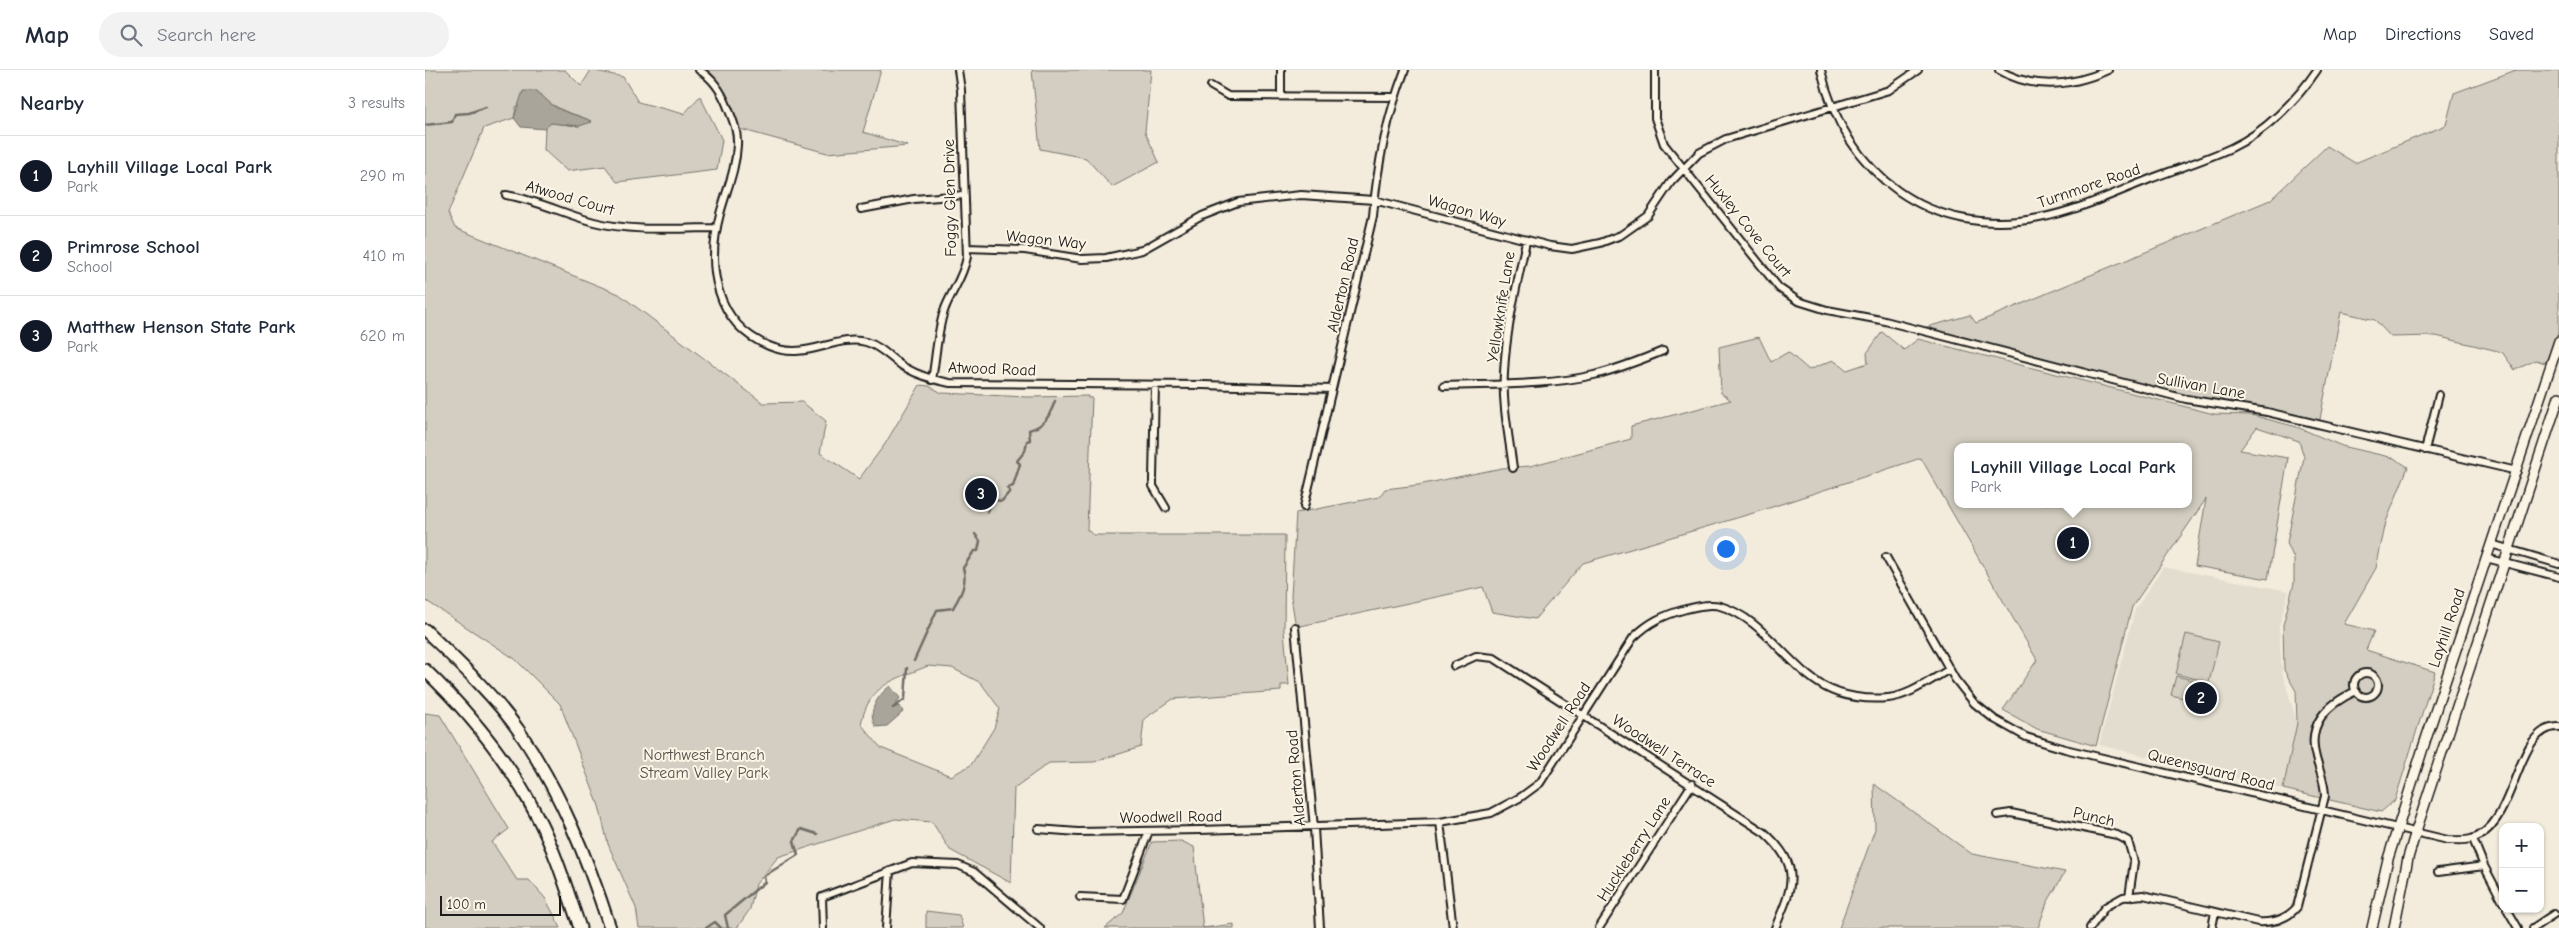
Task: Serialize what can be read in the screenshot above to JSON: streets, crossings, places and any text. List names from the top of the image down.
{
  "streets": {
    "main road": ["Layhill Road"],
    "street": [
      "Turnmore Road",
      "Atwood Court",
      "Foggy Glen Drive",
      "Wagon Way",
      "Huxley Cove Court",
      "Alderton Road",
      "Yellowknife Lane",
      "Atwood Road",
      "Sullivan Lane",
      "Woodwell Road",
      "Woodwell Terrace",
      "Queensguard Road",
      "Punch",
      "Huckleberry Lane"
    ]
  },
  "crossings": [
    ["Turnmore Road", "Wagon Way"],
    ["Atwood Court", "Atwood Road"],
    ["Foggy Glen Drive", "Wagon Way"],
    ["Foggy Glen Drive", "Atwood Road"],
    ["Wagon Way", "Huxley Cove Court"],
    ["Wagon Way", "Alderton Road"],
    ["Wagon Way", "Yellowknife Lane"],
    ["Huxley Cove Court", "Sullivan Lane"],
    ["Alderton Road", "Atwood Road"],
    ["Alderton Road", "Woodwell Road"],
    ["Sullivan Lane", "Layhill Road"],
    ["Layhill Road", "Queensguard Road"],
    ["Woodwell Road", "Woodwell Terrace"],
    ["Woodwell Road", "Queensguard Road"],
    ["Woodwell Terrace", "Huckleberry Lane"]
  ],
  "parks": ["Northwest Branch Stream Valley Park"],
  "scale_bar": "100 m",
  "page": {
    "header": "Map",
    "search": "Search here",
    "nav": ["Map", "Directions", "Saved"],
    "heading": ["Nearby", "3 results"],
    "list": [
      {
        "mark": "1",
        "name": "Layhill Village Local Park",
        "note": "Park",
        "value": "290 m"
      },
      {
        "mark": "2",
        "name": "Primrose School",
        "note": "School",
        "value": "410 m"
      },
      {
        "mark": "3",
        "name": "Matthew Henson State Park",
        "note": "Park",
        "value": "620 m"
      }
    ],
    "popup": ["Layhill Village Local Park", "Park"],
    "pins": ["3", "1", "2"],
    "map_buttons": ["+", "−"],
    "scale": "100 m"
  }
}
